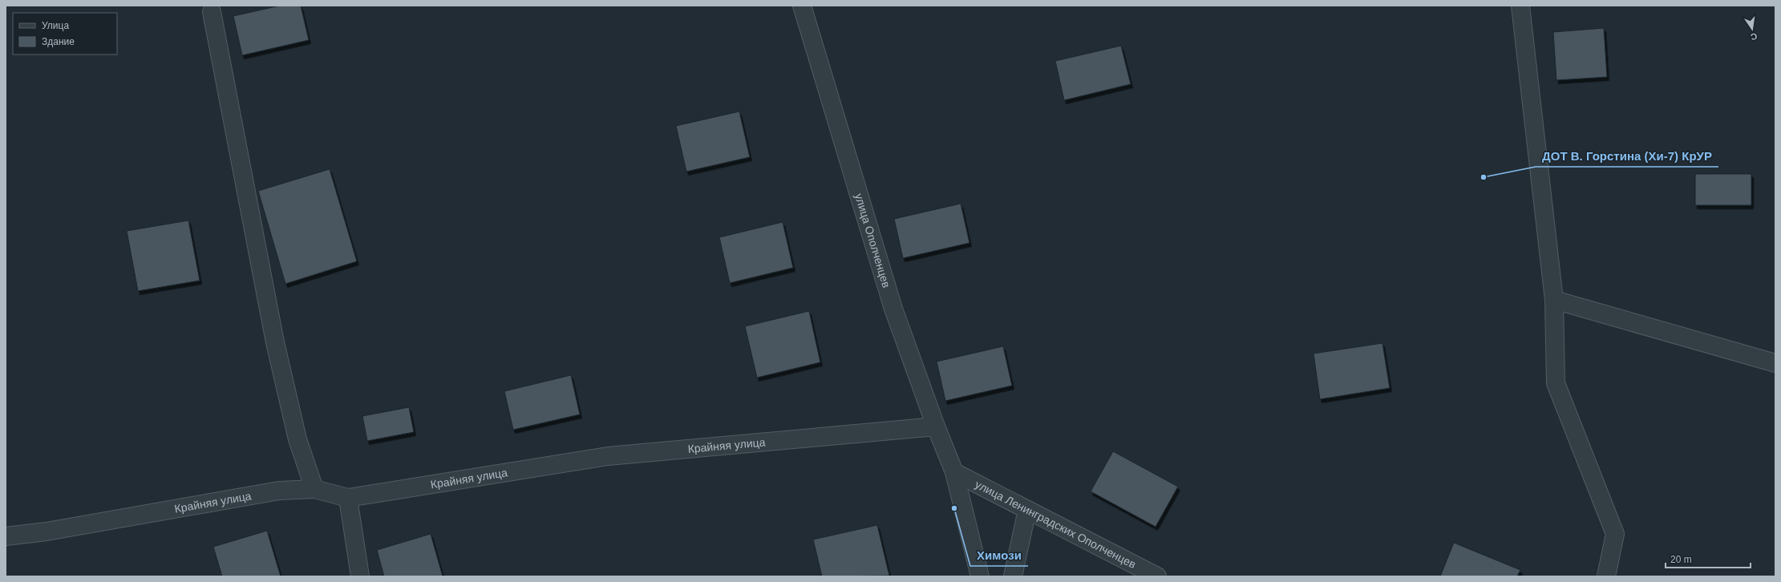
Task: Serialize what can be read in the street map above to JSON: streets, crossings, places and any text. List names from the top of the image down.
{
  "streets": {
    "street": ["улица Ополченцев", "Крайняя улица", "улица Ленинградских Ополченцев"]
  },
  "crossings": [
    ["улица Ополченцев", "Крайняя улица"],
    ["улица Ополченцев", "улица Ленинградских Ополченцев"]
  ],
  "places": ["ДОТ В. Горстина (Хи-7) КрУР", "Химози"],
  "legend": ["Улица", "Здание"],
  "scale_bar": "20 m",
  "north": "bottom"
}
